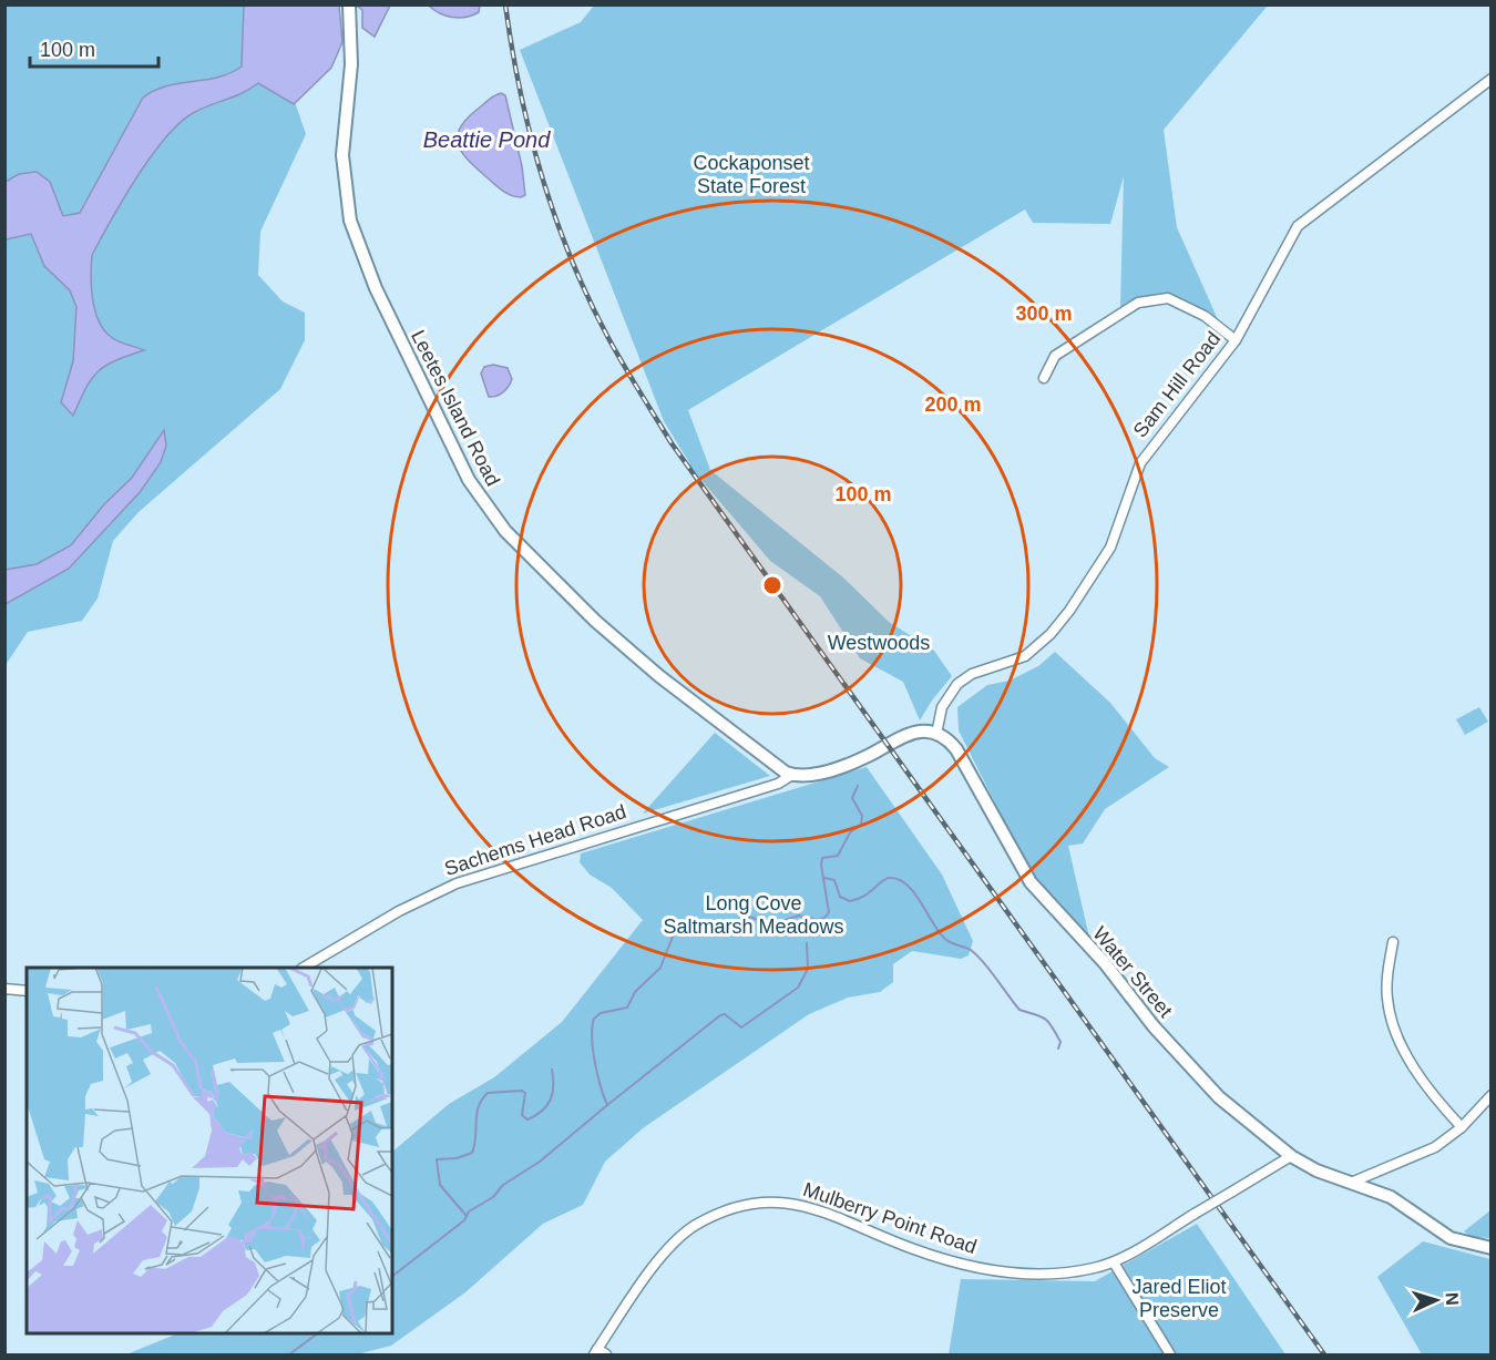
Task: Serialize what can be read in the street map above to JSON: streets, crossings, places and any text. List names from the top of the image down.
{
  "streets": {
    "main road": ["Leetes Island Road", "Water Street"],
    "street": ["Sam Hill Road", "Sachems Head Road", "Mulberry Point Road"]
  },
  "crossings": [
    ["Sam Hill Road", "Water Street"],
    ["Leetes Island Road", "Sachems Head Road"],
    ["Water Street", "Mulberry Point Road"]
  ],
  "water": ["Beattie Pond"],
  "parks": [
    "Cockaponset State Forest",
    "Westwoods",
    "Long Cove Saltmarsh Meadows",
    "Jared Eliot Preserve"
  ],
  "scale_bar": "100 m",
  "north": "right",
  "rings": ["300 m", "200 m", "100 m"]
}
